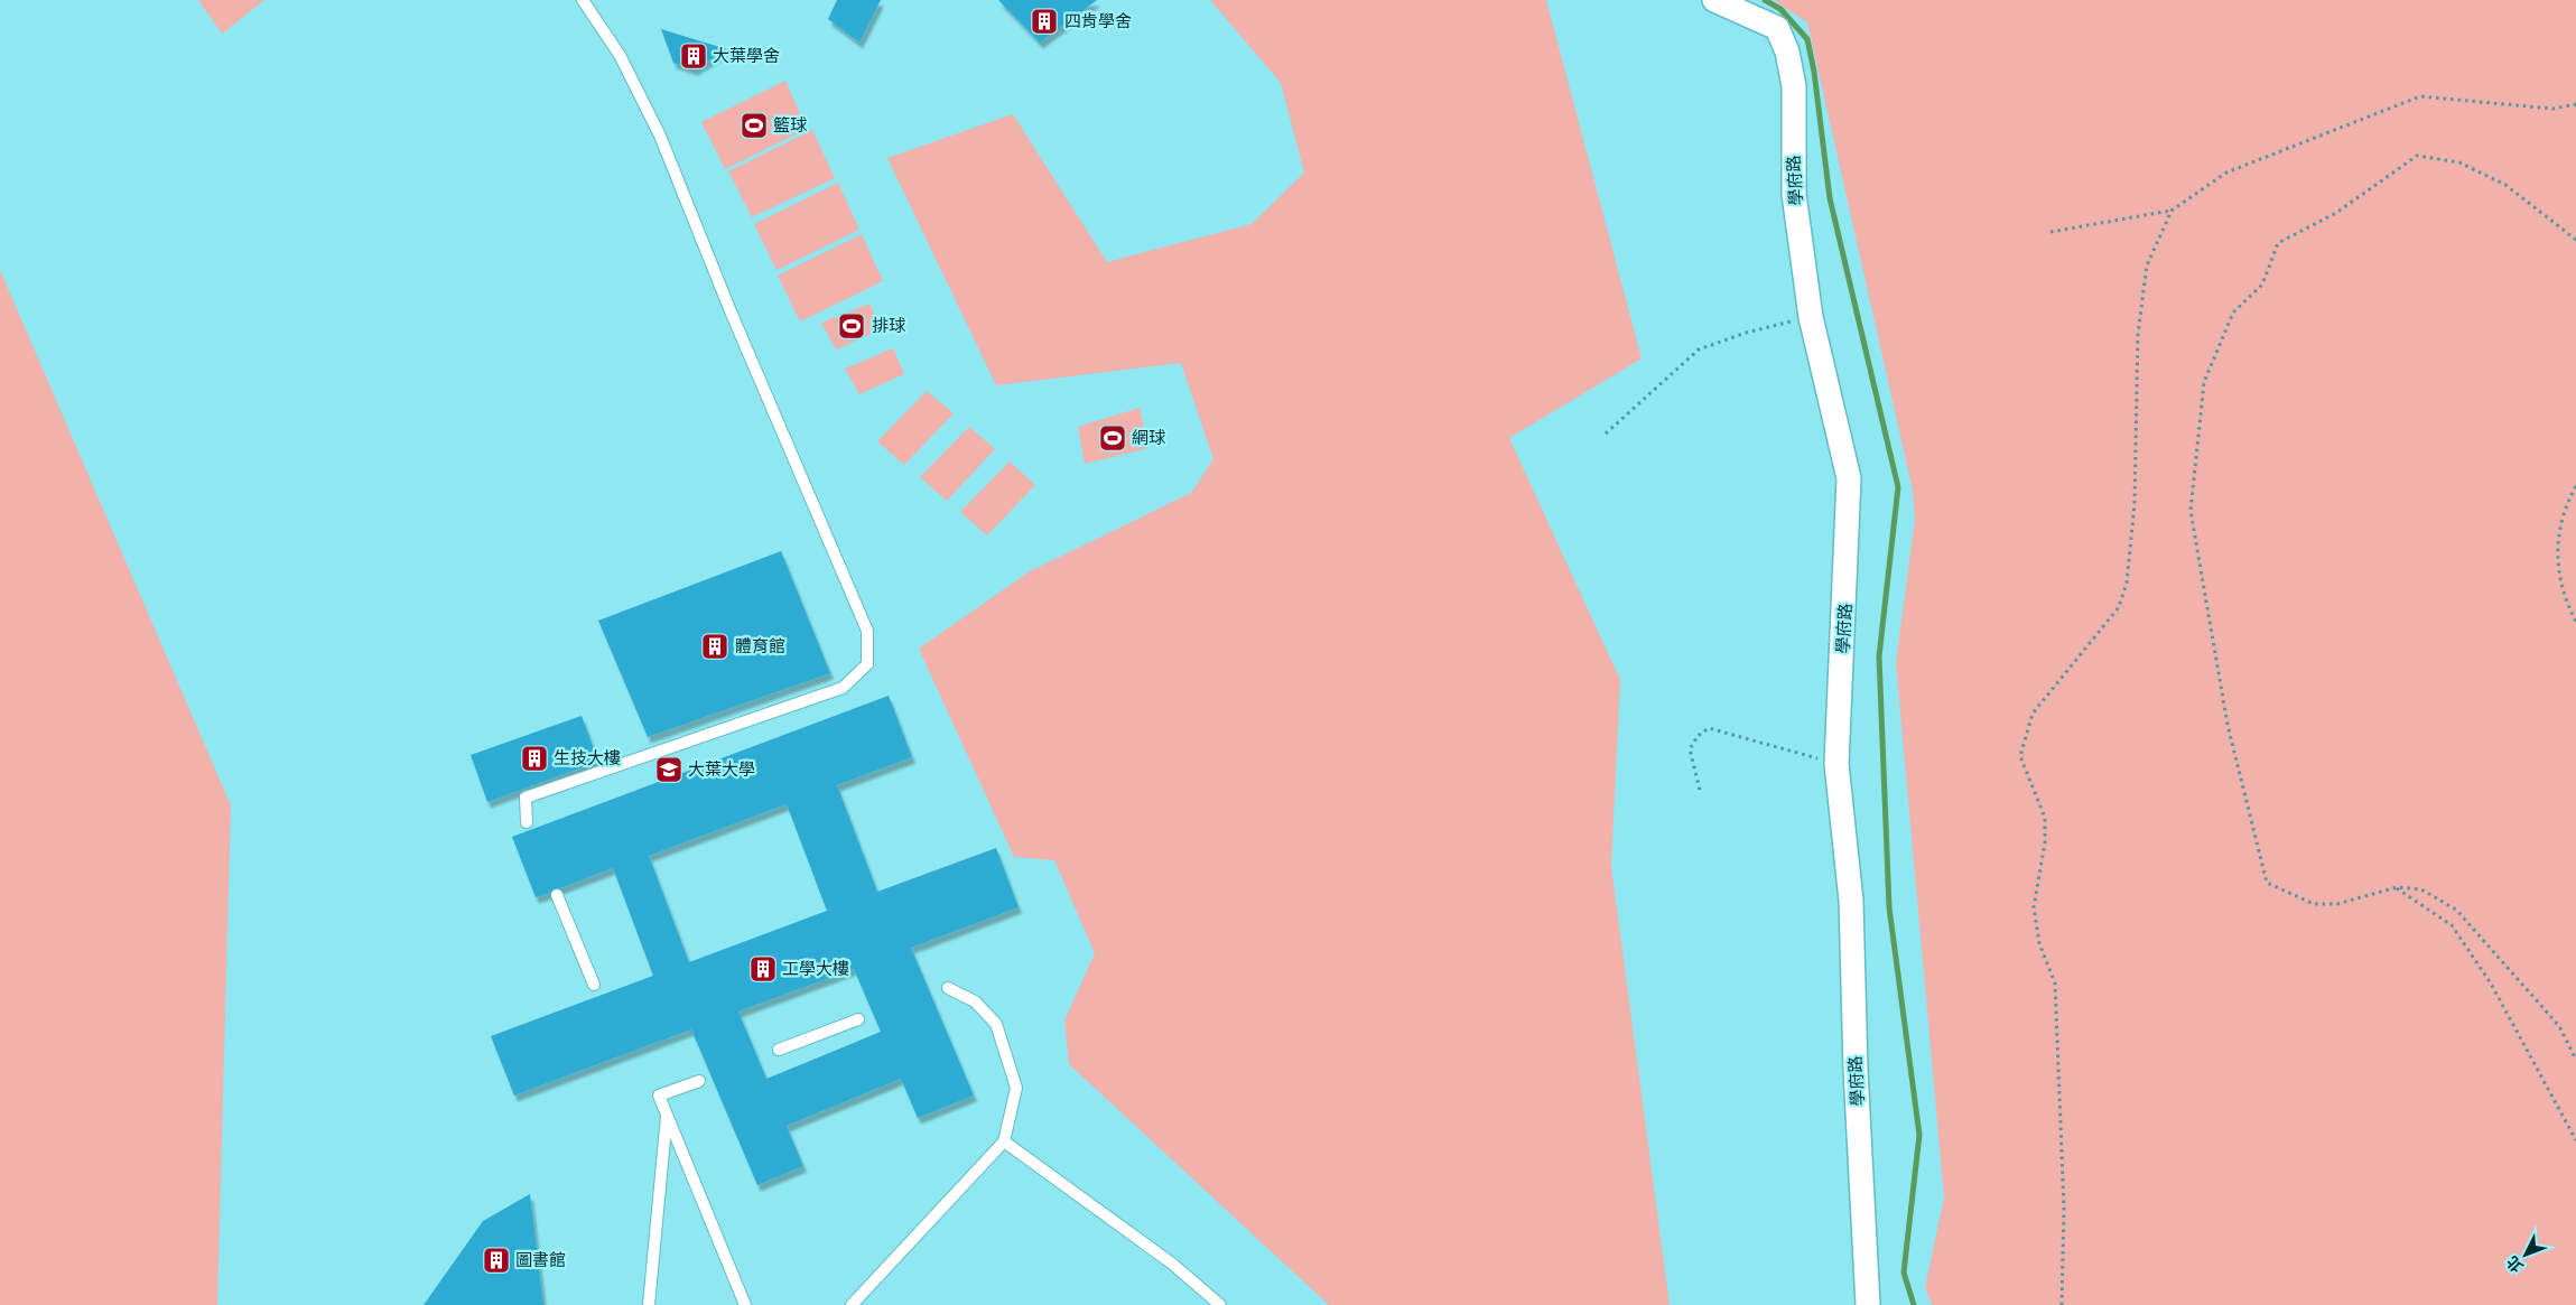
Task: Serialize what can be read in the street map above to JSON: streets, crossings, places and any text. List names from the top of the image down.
{
  "streets": {
    "street": ["學府路"]
  },
  "places": {
    "building": [
      "四肯學舍",
      "大葉學舍",
      "體育館",
      "生技大樓",
      "工學大樓",
      "圖書館"
    ],
    "sports": ["籃球", "排球", "網球"],
    "school or university": ["大葉大學"]
  },
  "north": "bottom left"
}
